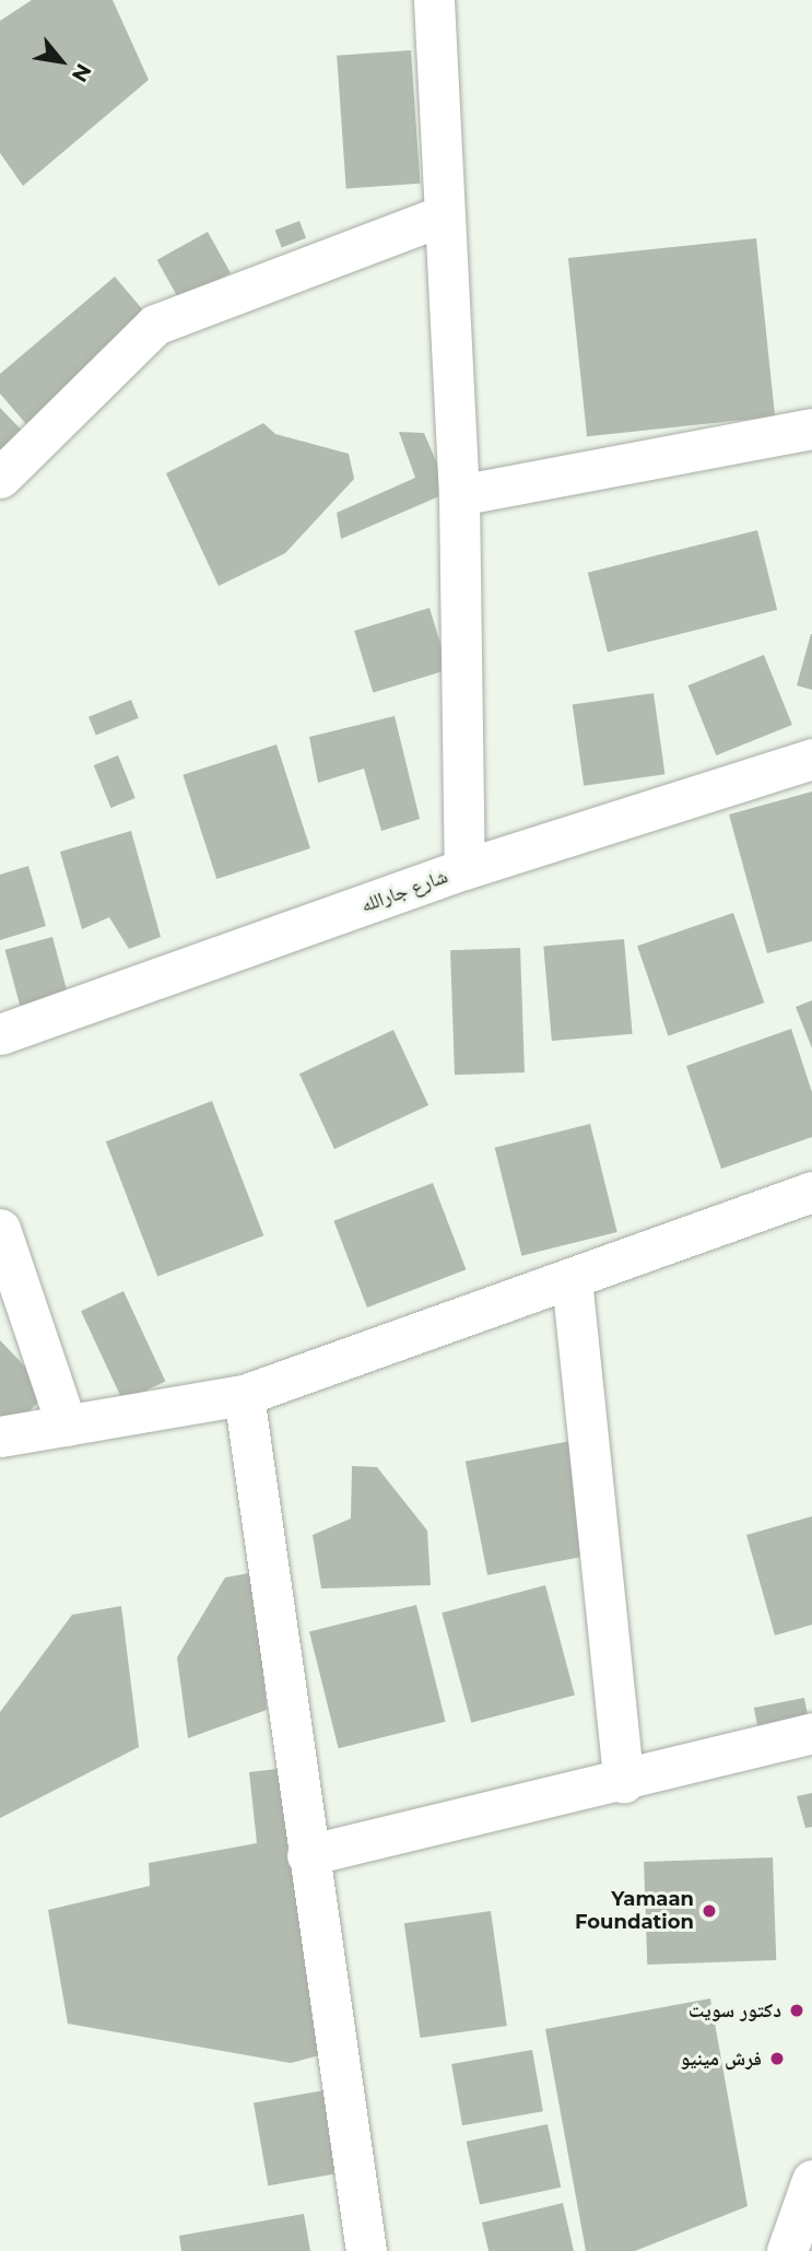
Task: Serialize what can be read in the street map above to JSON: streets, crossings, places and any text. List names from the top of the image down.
{
  "streets": {
    "street": ["شارع جارالله"]
  },
  "places": ["Yamaan Foundation", "دكتور سويت", "فرش مينيو"],
  "north": "bottom right"
}
